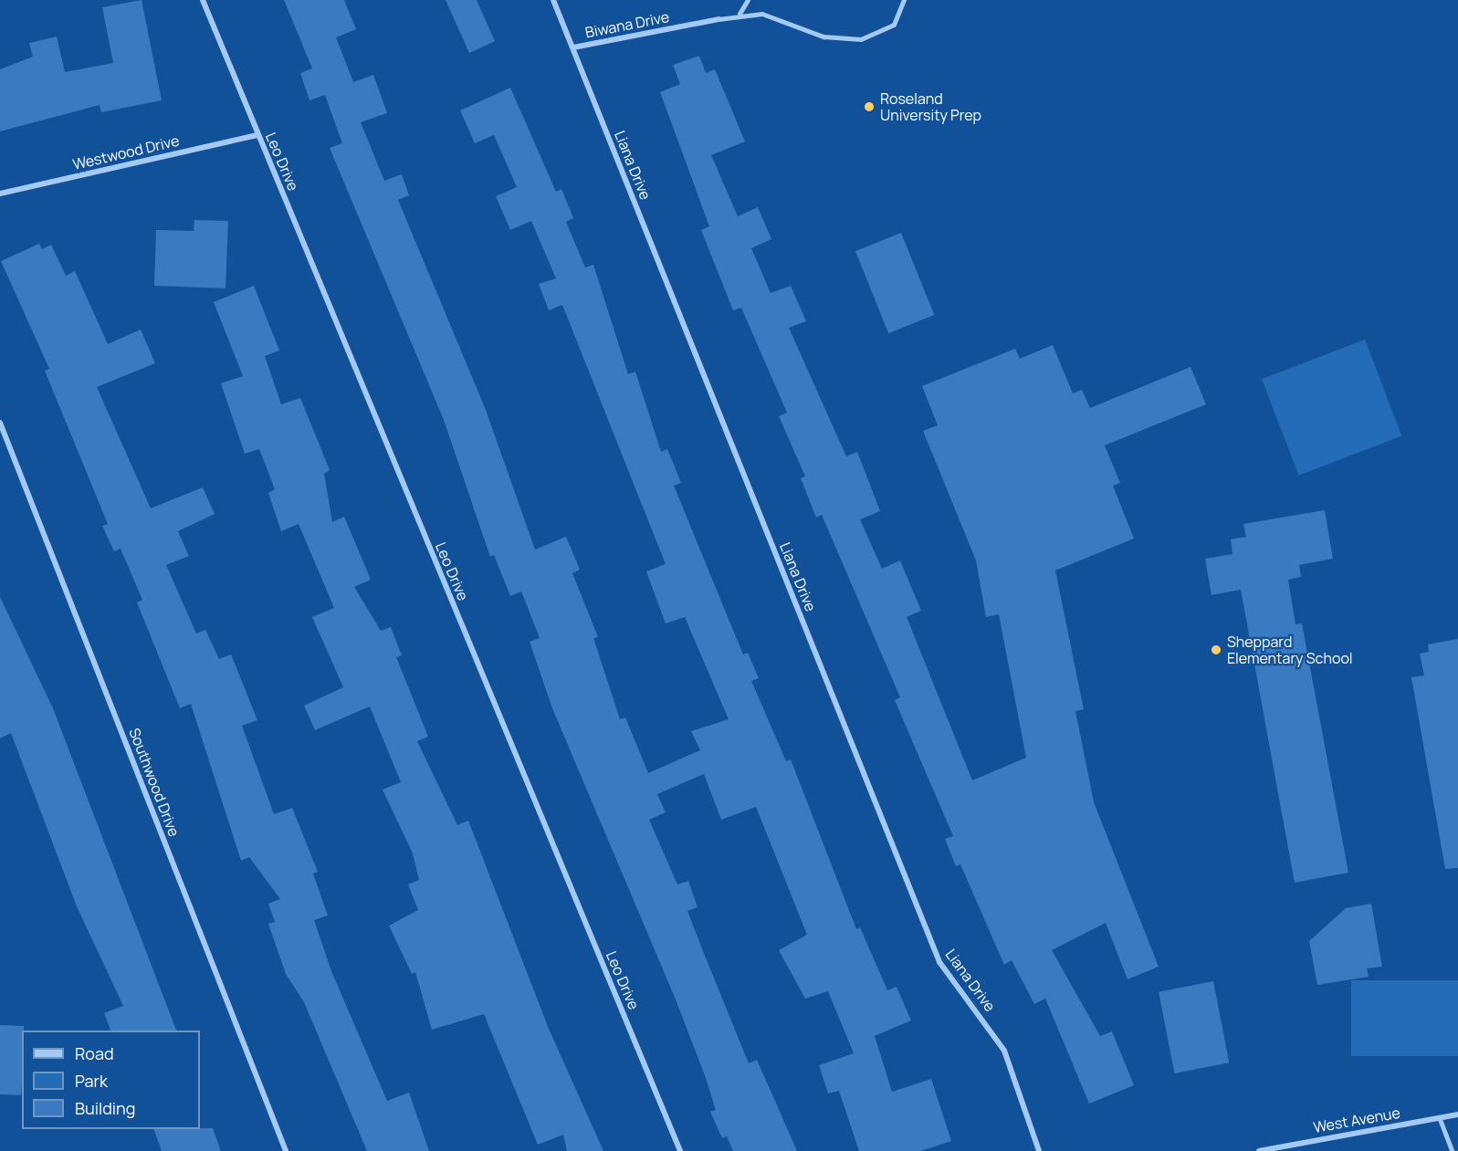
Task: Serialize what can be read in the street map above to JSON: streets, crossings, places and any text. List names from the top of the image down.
{
  "streets": {
    "street": [
      "Biwana Drive",
      "Westwood Drive",
      "Leo Drive",
      "Liana Drive",
      "Southwood Drive",
      "West Avenue"
    ]
  },
  "crossings": [
    ["Biwana Drive", "Liana Drive"],
    ["Westwood Drive", "Leo Drive"]
  ],
  "places": ["Roseland University Prep", "Sheppard Elementary School"],
  "legend": ["Road", "Park", "Building"]
}
